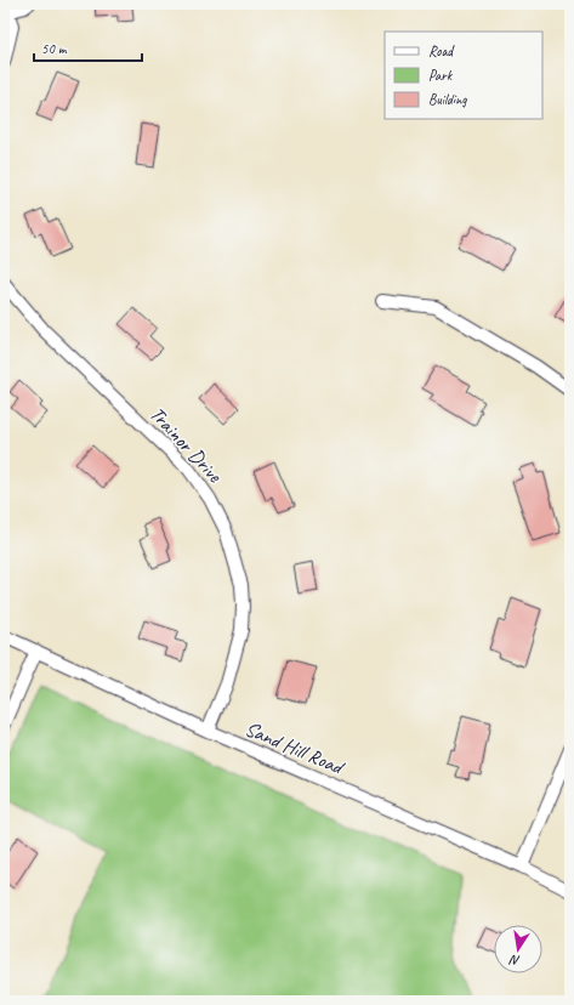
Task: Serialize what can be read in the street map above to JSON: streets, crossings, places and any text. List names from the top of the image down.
{
  "streets": {
    "street": ["Trainor Drive", "Sand Hill Road"]
  },
  "crossings": [
    ["Trainor Drive", "Sand Hill Road"]
  ],
  "legend": ["Road", "Park", "Building"],
  "scale_bar": "50 m",
  "north": "bottom"
}
